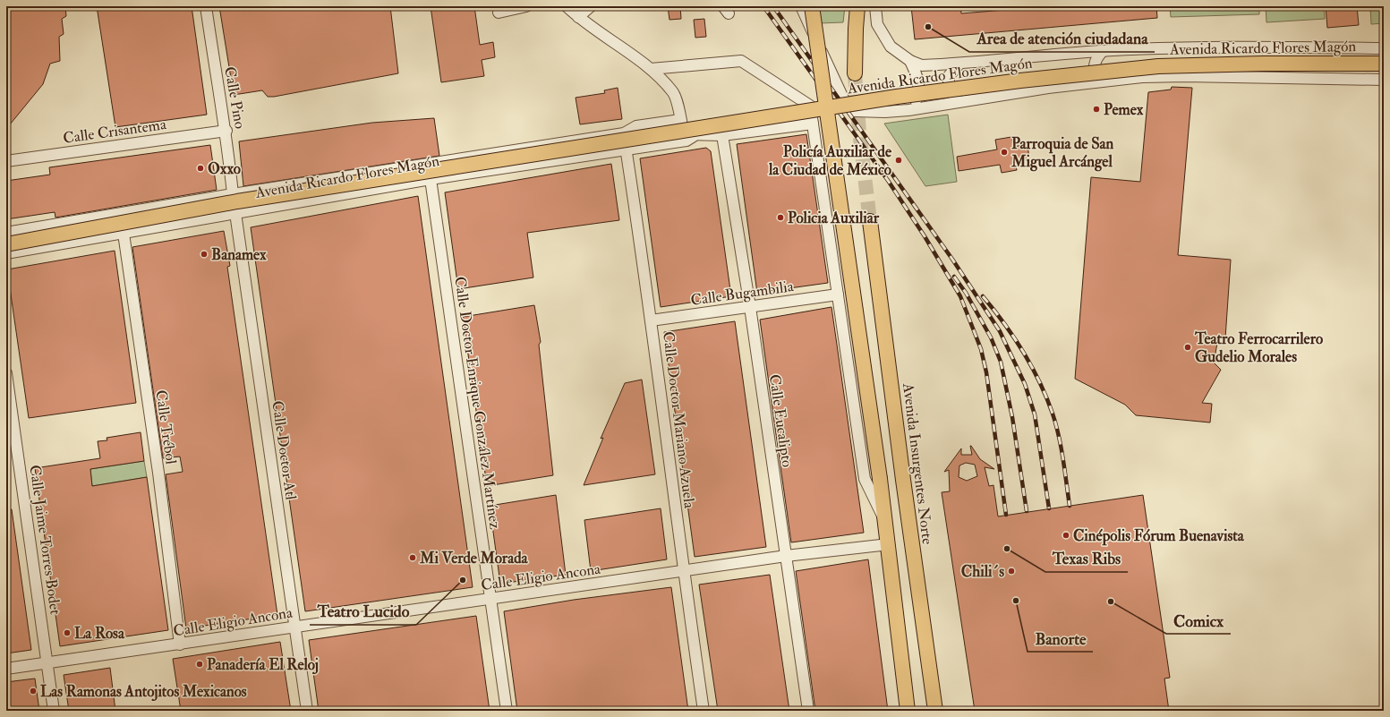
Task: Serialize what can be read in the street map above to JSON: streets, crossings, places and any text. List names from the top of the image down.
{
  "streets": {
    "main road": ["Avenida Ricardo Flores Magón", "Avenida Insurgentes Norte"],
    "street": [
      "Calle Pino",
      "Calle Crisantema",
      "Calle Bugambilia",
      "Calle Doctor Enrique González Martínez",
      "Calle Doctor Mariano Azuela",
      "Calle Eucalipto",
      "Calle Trébol",
      "Calle Doctor Atl",
      "Calle Jaime Torres Bodet",
      "Calle Eligio Ancona"
    ]
  },
  "crossings": [
    ["Avenida Ricardo Flores Magón", "Calle Pino"],
    ["Avenida Ricardo Flores Magón", "Calle Doctor Enrique González Martínez"],
    ["Avenida Ricardo Flores Magón", "Calle Doctor Mariano Azuela"],
    ["Avenida Ricardo Flores Magón", "Calle Eucalipto"],
    ["Avenida Ricardo Flores Magón", "Calle Trébol"],
    ["Avenida Ricardo Flores Magón", "Calle Doctor Atl"],
    ["Calle Pino", "Calle Crisantema"],
    ["Calle Pino", "Calle Doctor Atl"],
    ["Calle Bugambilia", "Calle Doctor Mariano Azuela"],
    ["Calle Bugambilia", "Calle Eucalipto"],
    ["Calle Doctor Enrique González Martínez", "Calle Eligio Ancona"],
    ["Calle Doctor Mariano Azuela", "Calle Eligio Ancona"],
    ["Calle Eucalipto", "Calle Eligio Ancona"],
    ["Calle Trébol", "Calle Eligio Ancona"],
    ["Calle Doctor Atl", "Calle Eligio Ancona"],
    ["Calle Jaime Torres Bodet", "Calle Eligio Ancona"]
  ],
  "places": [
    "Area de atención ciudadana",
    "Pemex",
    "Parroquia de San Miguel Arcángel",
    "Policía Auxiliar de la Ciudad de México",
    "Oxxo",
    "Policia Auxiliar",
    "Banamex",
    "Teatro Ferrocarrilero Gudelio Morales",
    "Cinépolis Fórum Buenavista",
    "Texas Ribs",
    "Mi Verde Morada",
    "Chili´s",
    "Teatro Lucido",
    "Banorte",
    "Comicx",
    "La Rosa",
    "Panadería El Reloj",
    "Las Ramonas Antojitos Mexicanos"
  ]
}
